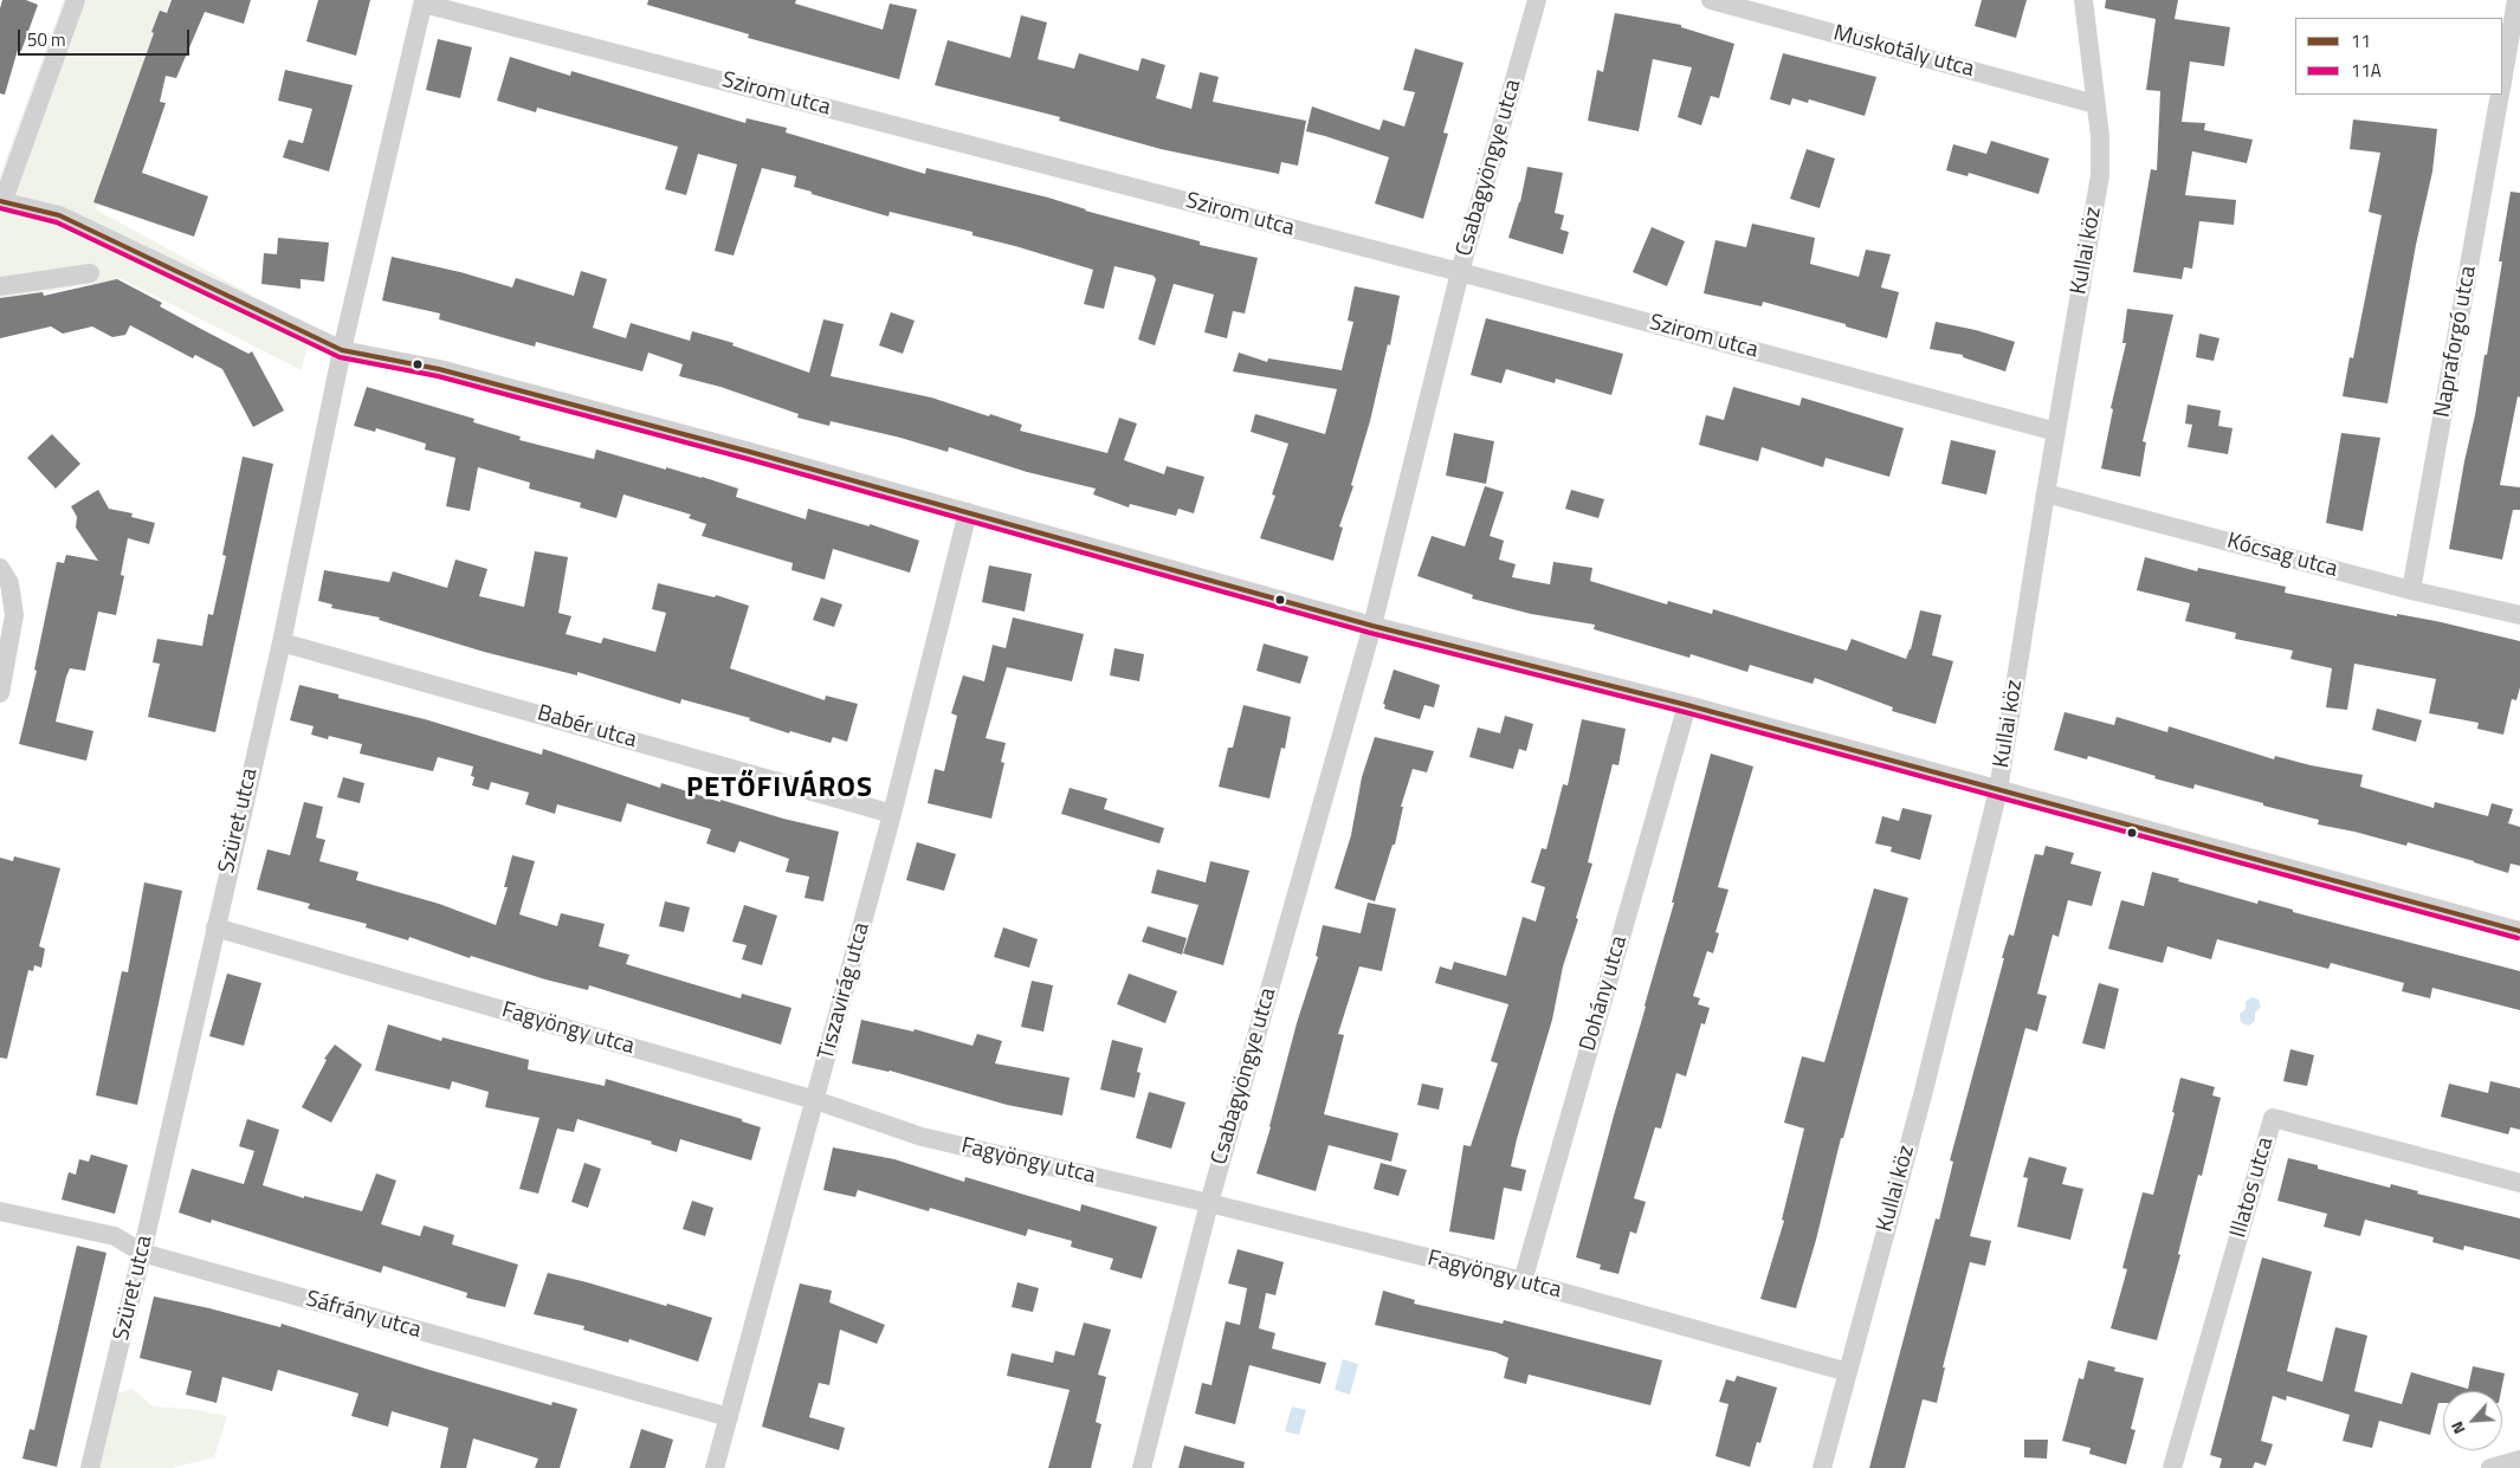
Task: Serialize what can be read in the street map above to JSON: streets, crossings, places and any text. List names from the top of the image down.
{
  "streets": {
    "street": [
      "Muskotály utca",
      "Szirom utca",
      "Csabagyöngye utca",
      "Kullai köz",
      "Napraforgó utca",
      "Kócsag utca",
      "Babér utca",
      "Szüret utca",
      "Tiszavirág utca",
      "Dohány utca",
      "Fagyöngy utca",
      "Illatos utca",
      "Sáfrány utca"
    ]
  },
  "crossings": [
    ["Muskotály utca", "Kullai köz"],
    ["Szirom utca", "Csabagyöngye utca"],
    ["Szirom utca", "Kullai köz"],
    ["Szirom utca", "Szüret utca"],
    ["Csabagyöngye utca", "Fagyöngy utca"],
    ["Kullai köz", "Kócsag utca"],
    ["Kullai köz", "Fagyöngy utca"],
    ["Napraforgó utca", "Kócsag utca"],
    ["Babér utca", "Szüret utca"],
    ["Babér utca", "Tiszavirág utca"],
    ["Szüret utca", "Fagyöngy utca"],
    ["Szüret utca", "Sáfrány utca"],
    ["Tiszavirág utca", "Fagyöngy utca"],
    ["Tiszavirág utca", "Sáfrány utca"],
    ["Dohány utca", "Fagyöngy utca"]
  ],
  "districts": ["PETŐFIVÁROS"],
  "lines": ["transit line 11", "transit line 11A"],
  "legend": ["11", "11A"],
  "scale_bar": "50 m",
  "north": "bottom left"
}
